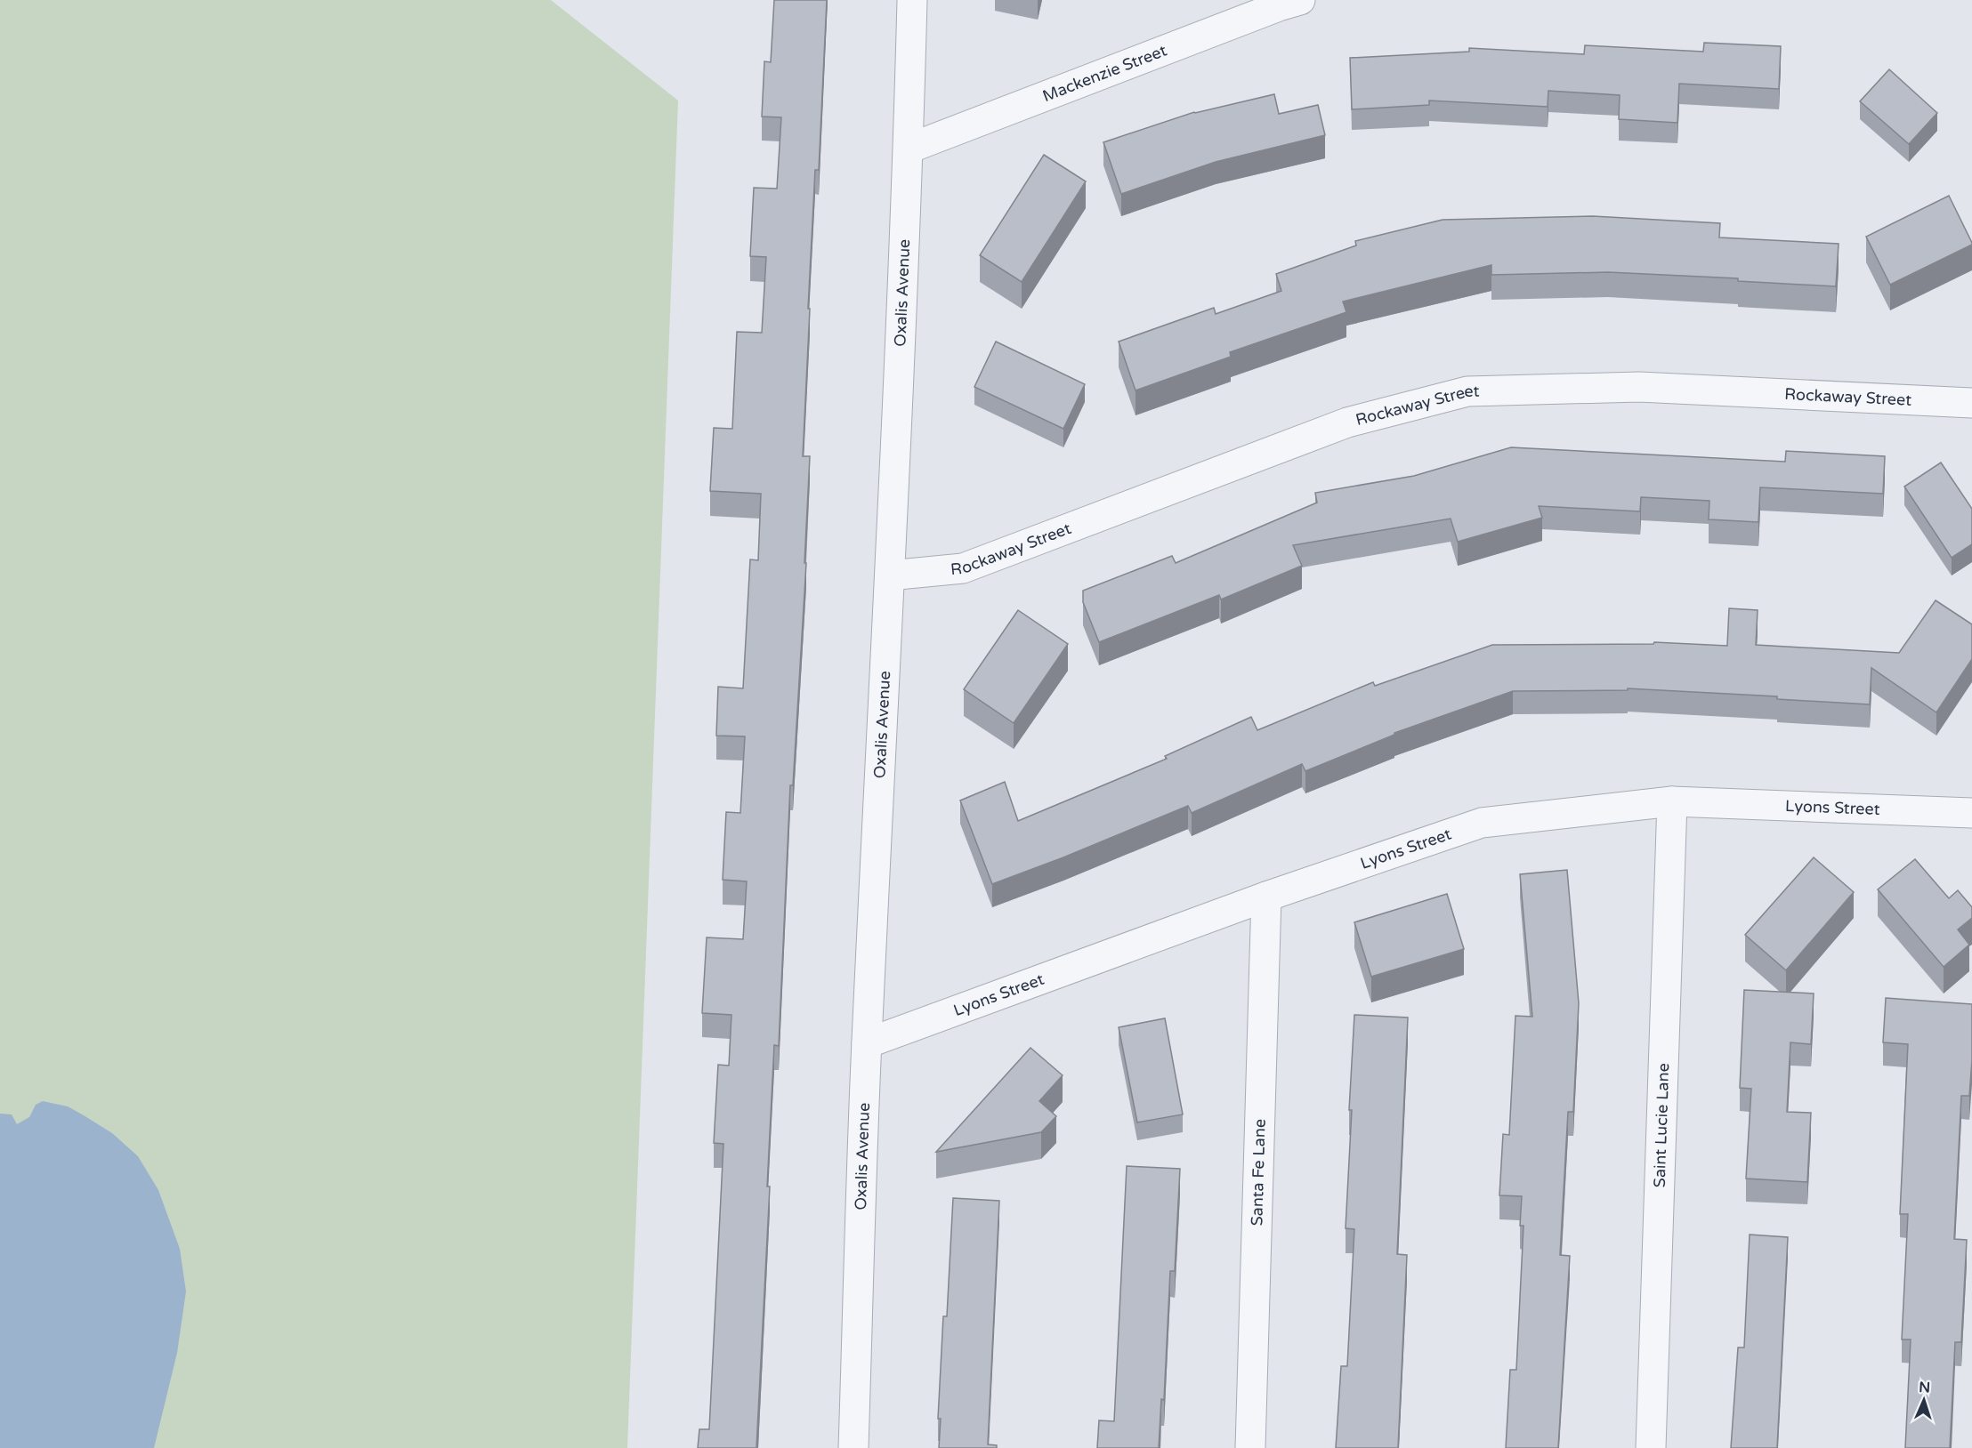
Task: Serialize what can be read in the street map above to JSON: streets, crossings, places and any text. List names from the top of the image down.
{
  "streets": {
    "street": [
      "Mackenzie Street",
      "Oxalis Avenue",
      "Rockaway Street",
      "Lyons Street",
      "Saint Lucie Lane",
      "Santa Fe Lane"
    ]
  },
  "crossings": [
    ["Mackenzie Street", "Oxalis Avenue"],
    ["Oxalis Avenue", "Rockaway Street"],
    ["Oxalis Avenue", "Lyons Street"],
    ["Lyons Street", "Saint Lucie Lane"],
    ["Lyons Street", "Santa Fe Lane"]
  ],
  "north": "top"
}
